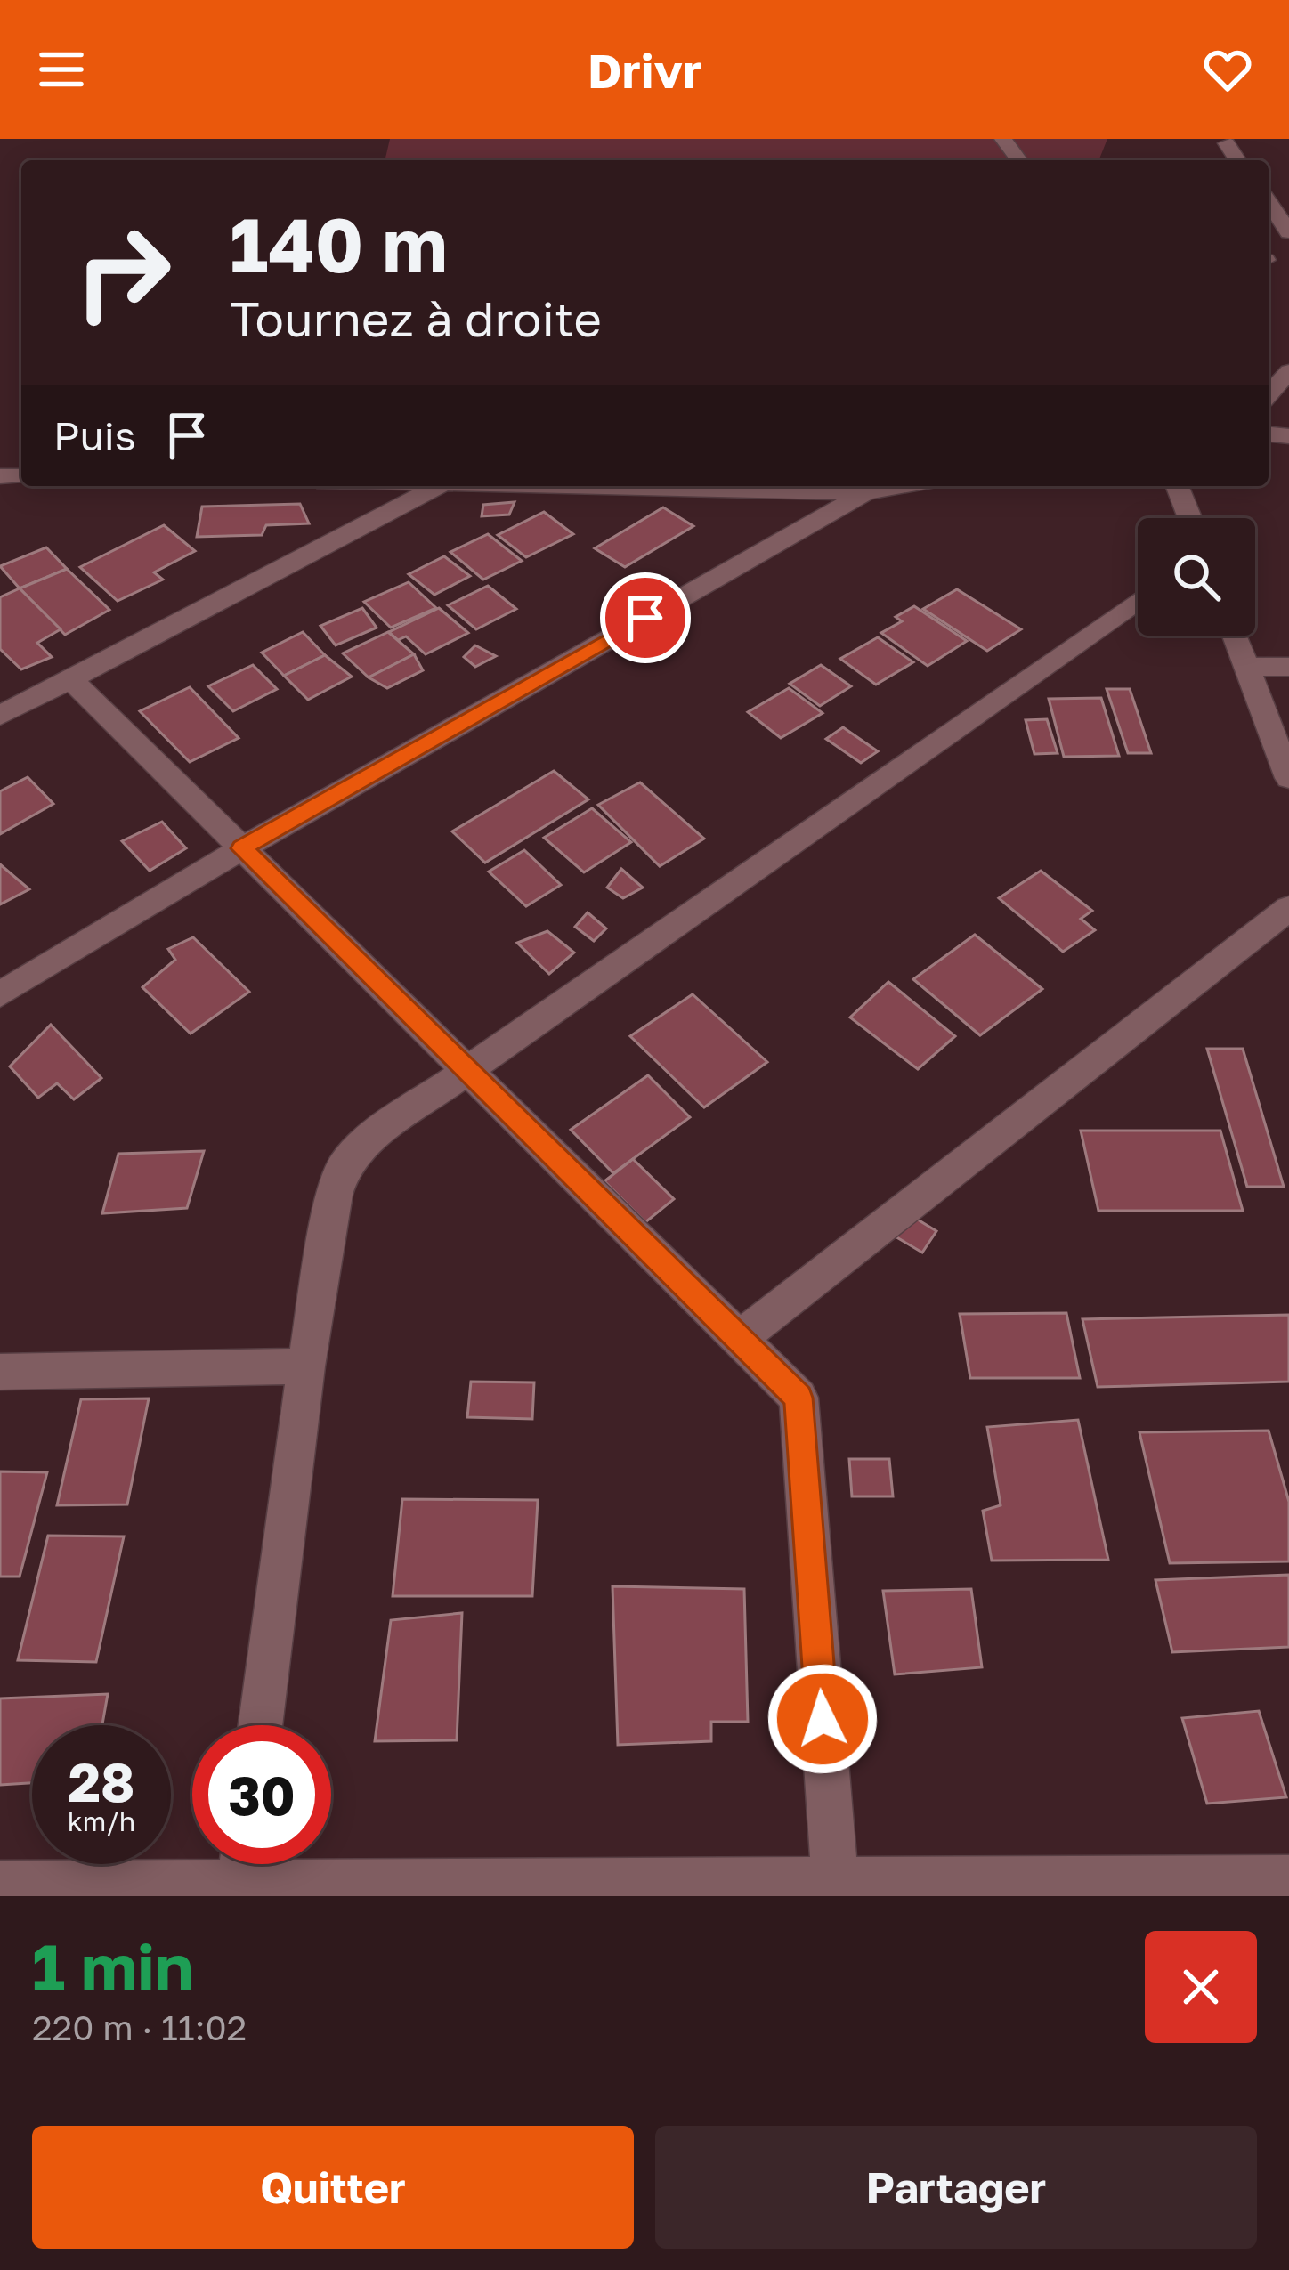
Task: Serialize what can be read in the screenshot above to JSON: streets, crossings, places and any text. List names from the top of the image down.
{
  "page": {
    "header": "Drivr",
    "turn": ["140 m", "Tournez à droite"],
    "then": "Puis",
    "speed": "28 km/h",
    "limit": "30",
    "heading": ["1 min", "220 m · 11:02"],
    "buttons": ["Quitter", "Partager"]
  }
}
